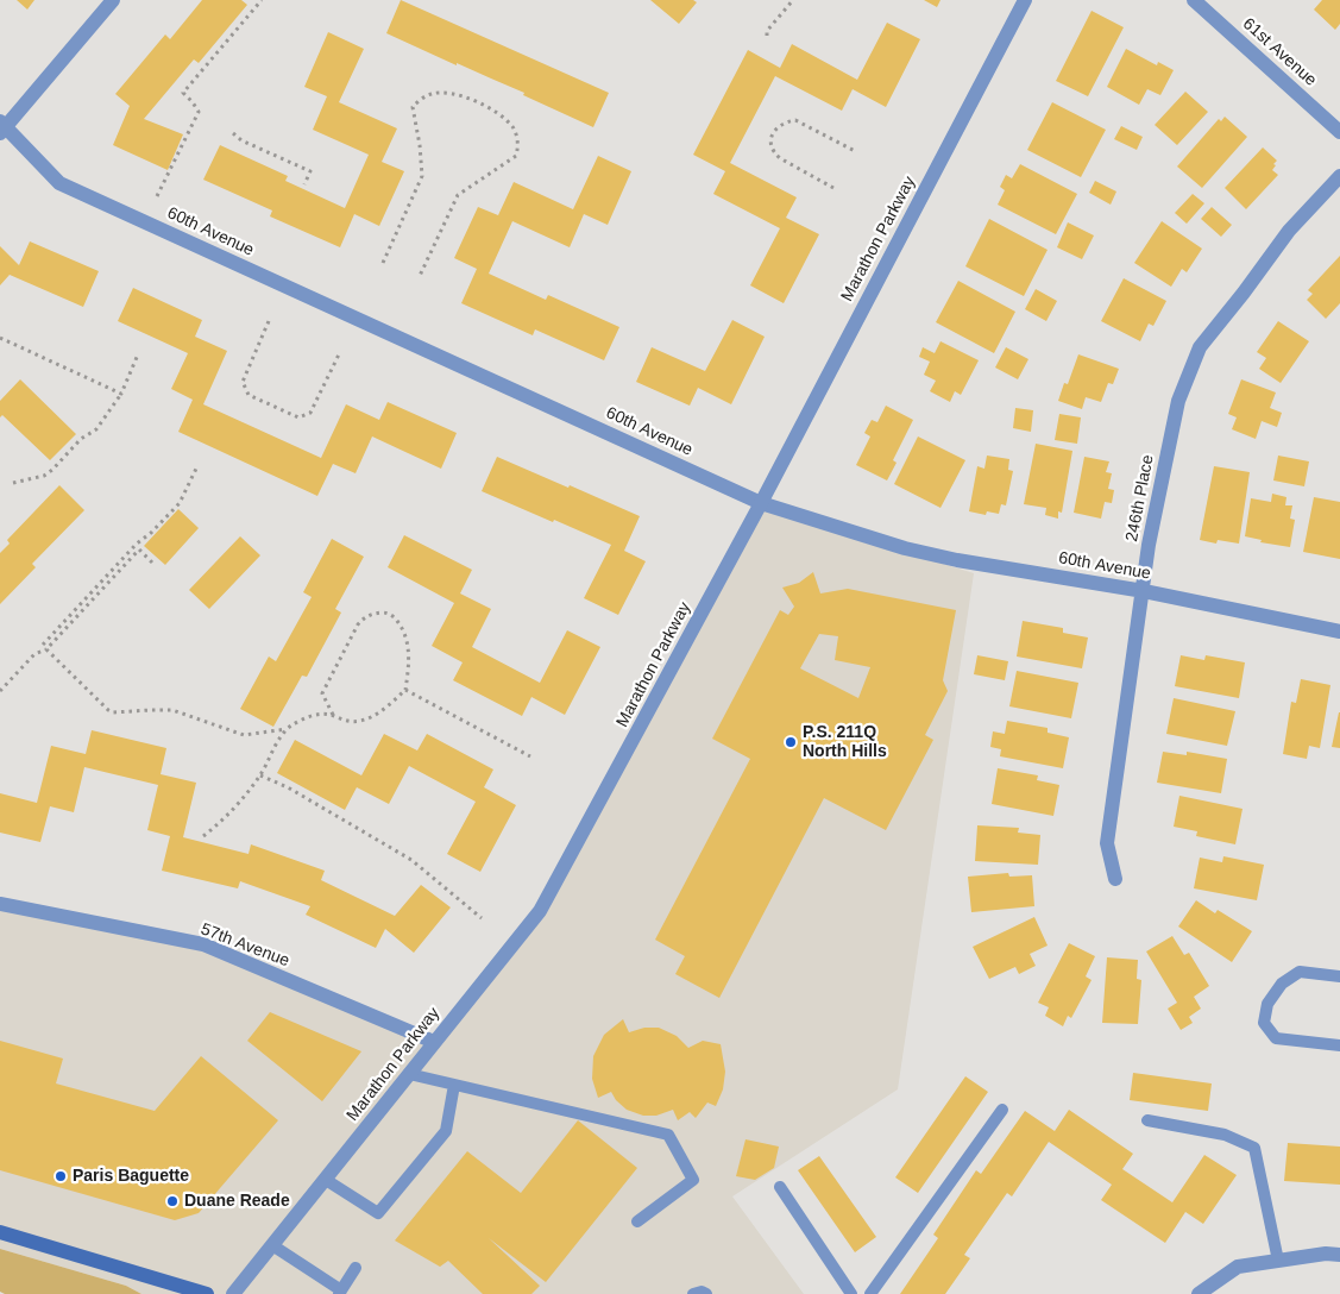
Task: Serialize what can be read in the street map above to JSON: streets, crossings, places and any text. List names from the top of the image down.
{
  "streets": {
    "street": [
      "61st Avenue",
      "60th Avenue",
      "Marathon Parkway",
      "246th Place",
      "57th Avenue"
    ]
  },
  "crossings": [
    ["60th Avenue", "Marathon Parkway"],
    ["60th Avenue", "246th Place"],
    ["Marathon Parkway", "57th Avenue"]
  ],
  "places": ["P.S. 211Q North Hills", "Paris Baguette", "Duane Reade"]
}
